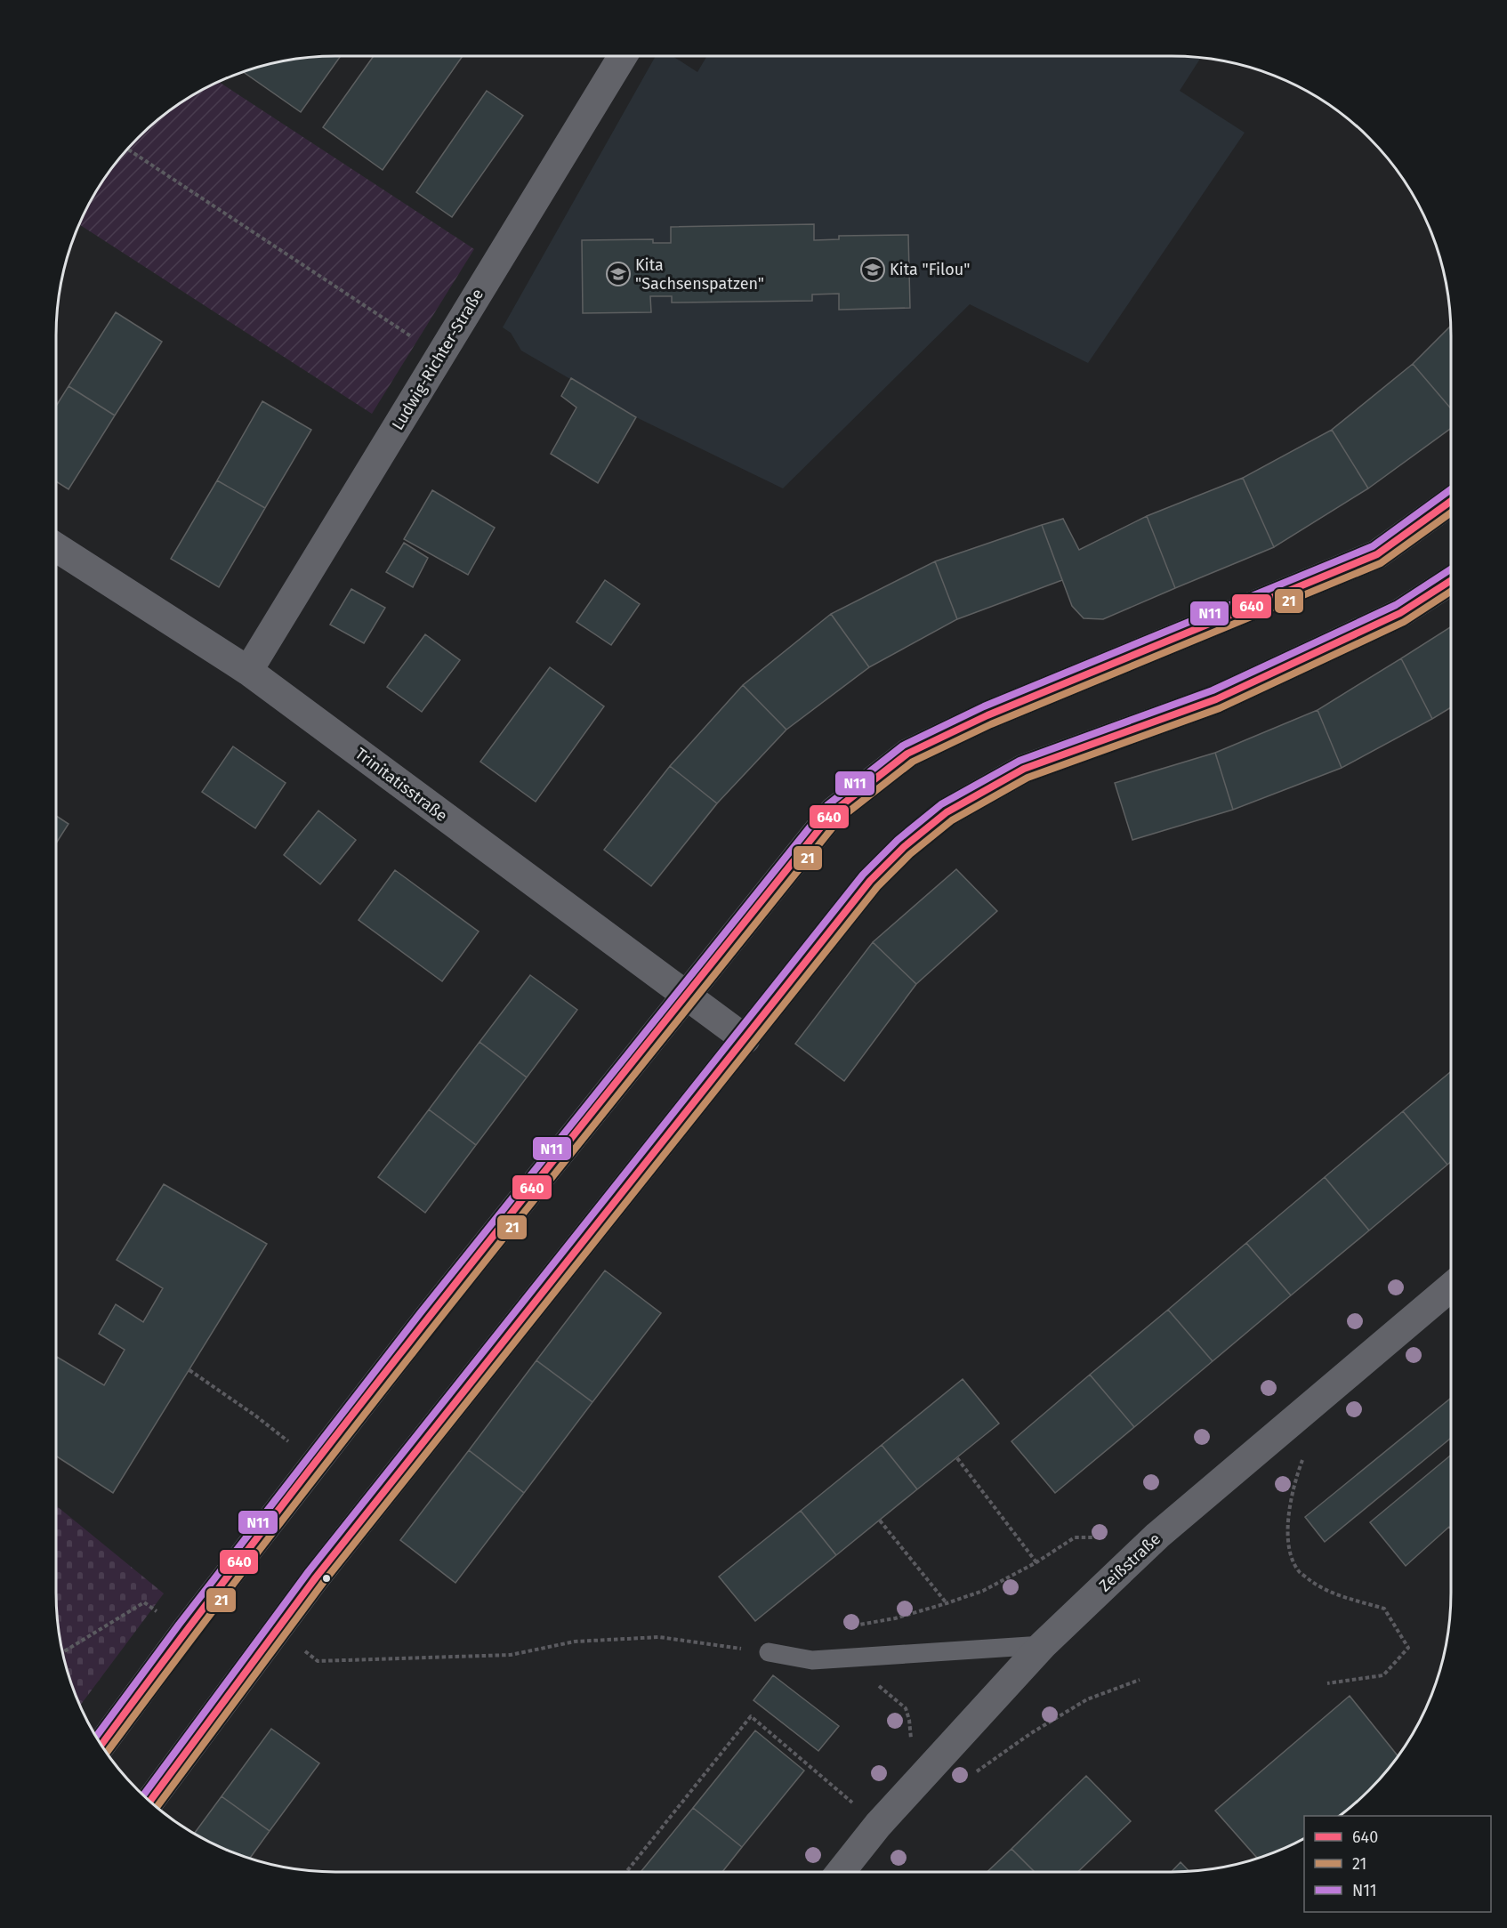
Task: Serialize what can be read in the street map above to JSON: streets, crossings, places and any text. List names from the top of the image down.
{
  "streets": {
    "street": ["Ludwig-Richter-Straße", "Trinitatisstraße", "Zeißstraße"]
  },
  "crossings": [
    ["Ludwig-Richter-Straße", "Trinitatisstraße"]
  ],
  "places": {
    "school or university": ["Kita \"Filou\"", "Kita \"Sachsenspatzen\""]
  },
  "lines": ["transit line N11", "transit line 640", "transit line 21"],
  "legend": ["640", "21", "N11"]
}
